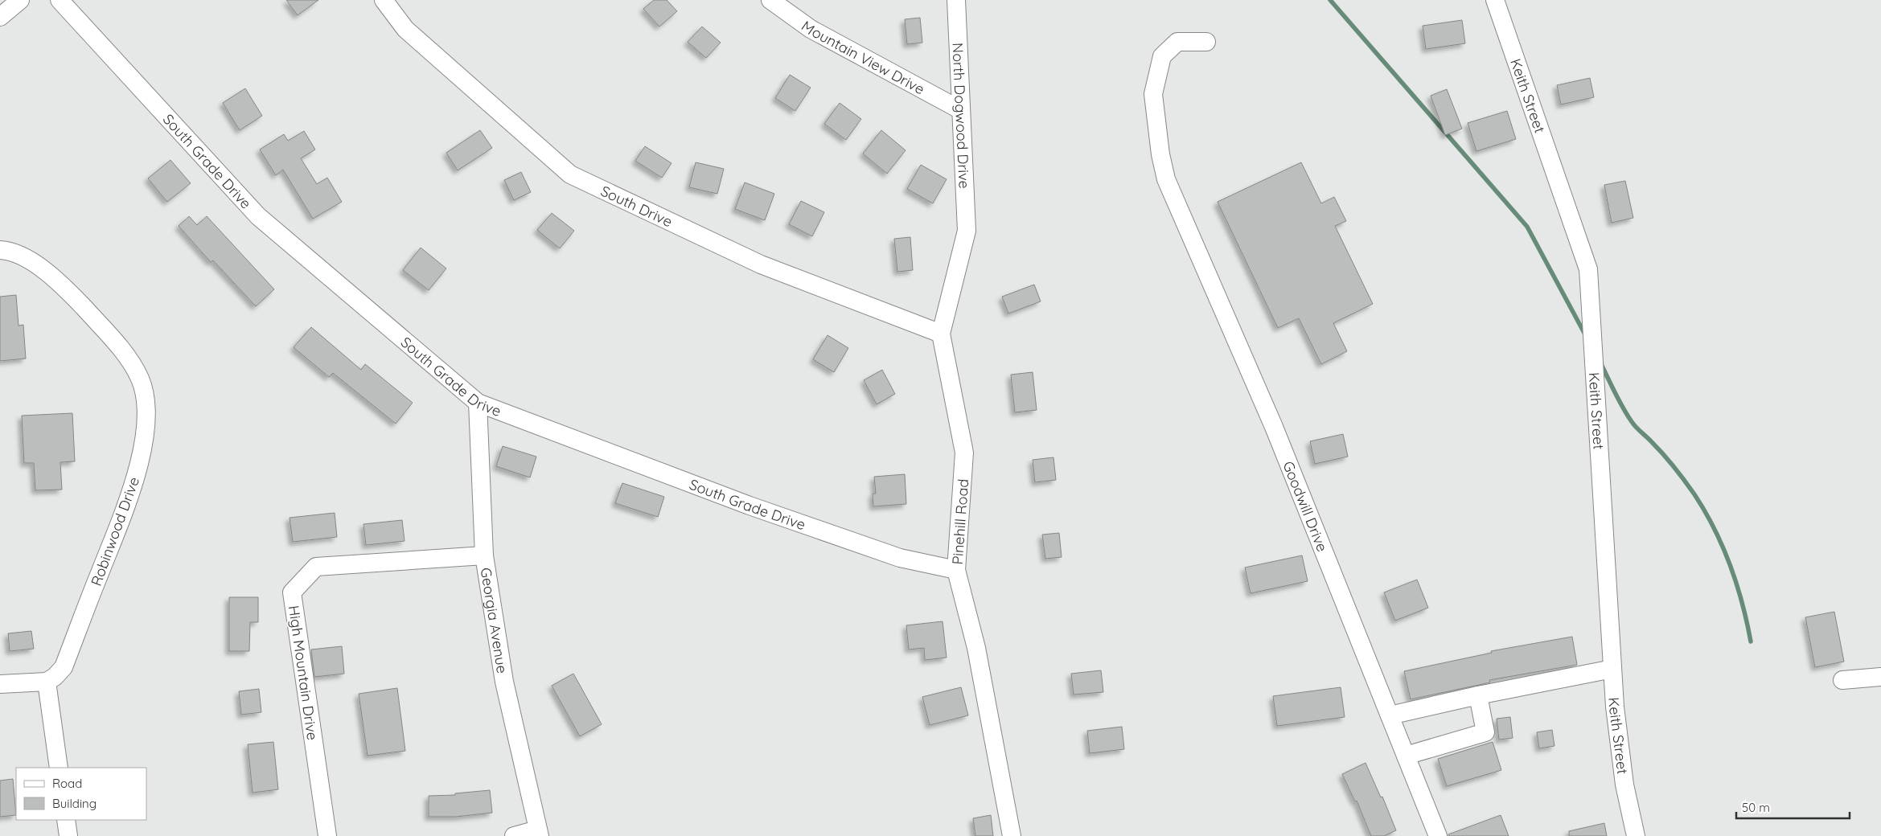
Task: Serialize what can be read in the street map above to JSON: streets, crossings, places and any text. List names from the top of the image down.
{
  "streets": {
    "street": [
      "Mountain View Drive",
      "Keith Street",
      "North Dogwood Drive",
      "South Grade Drive",
      "South Drive",
      "Goodwill Drive",
      "Pinehill Road",
      "Robinwood Drive",
      "Georgia Avenue",
      "High Mountain Drive"
    ]
  },
  "crossings": [
    ["Mountain View Drive", "North Dogwood Drive"],
    ["North Dogwood Drive", "Pinehill Road"],
    ["South Grade Drive", "Pinehill Road"],
    ["South Grade Drive", "Georgia Avenue"],
    ["South Drive", "Pinehill Road"],
    ["Georgia Avenue", "High Mountain Drive"]
  ],
  "legend": ["Road", "Building"],
  "scale_bar": "50 m"
}
